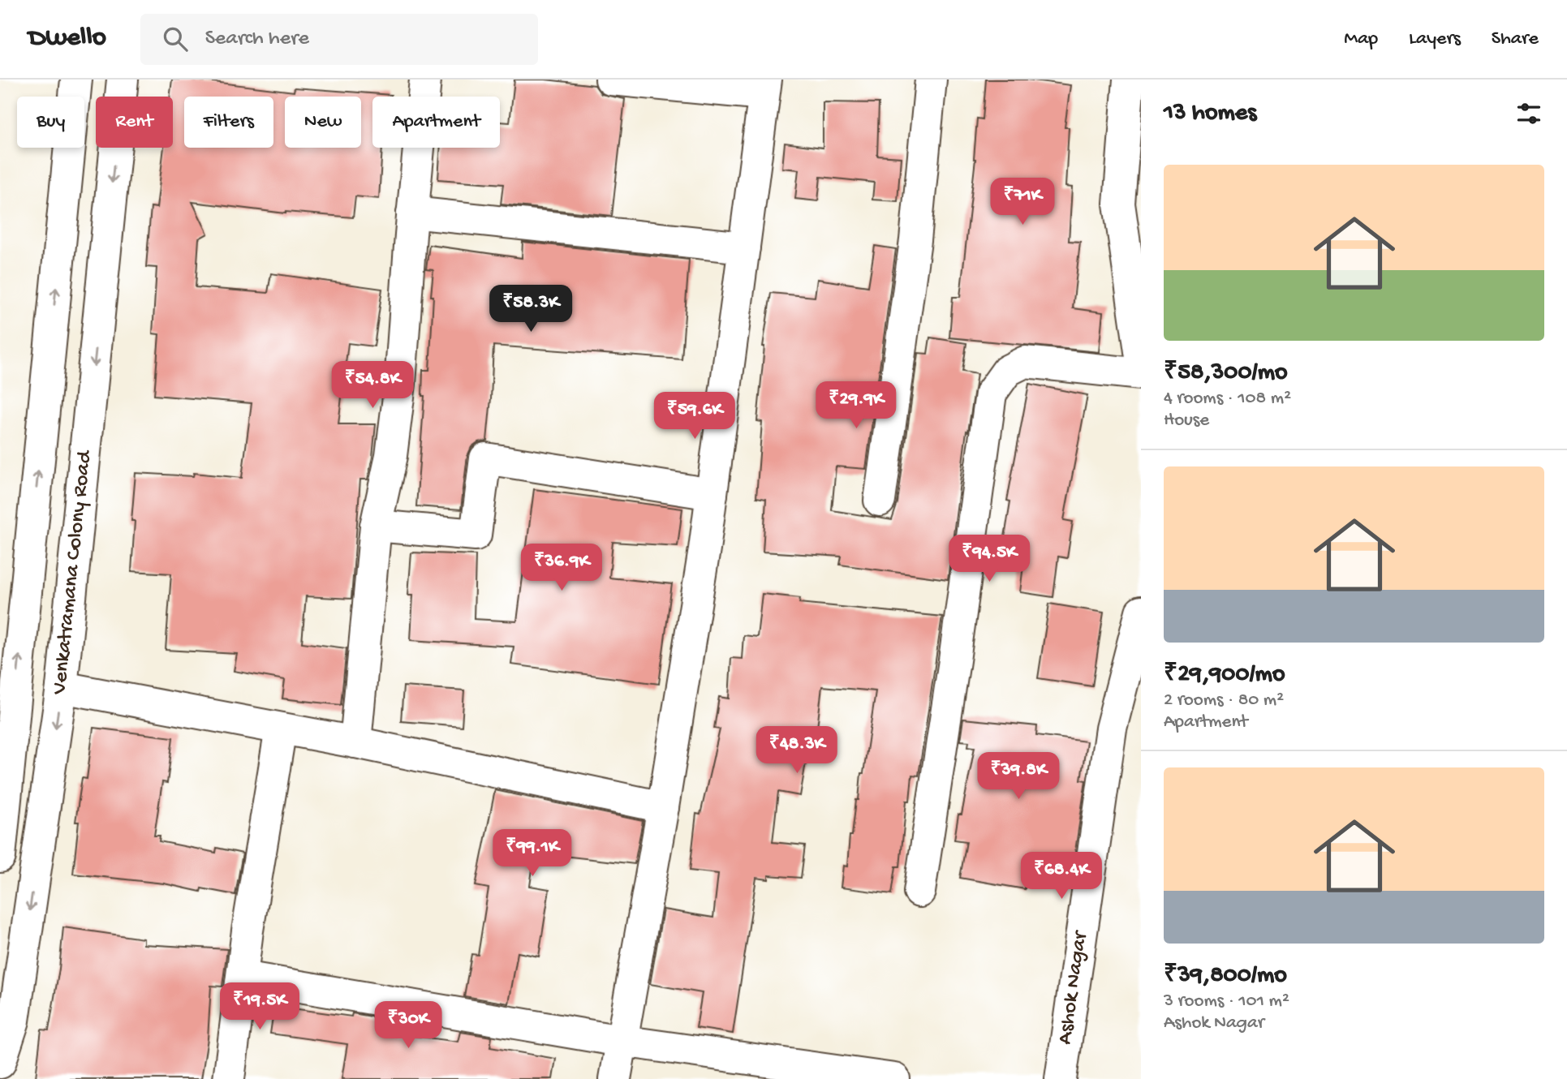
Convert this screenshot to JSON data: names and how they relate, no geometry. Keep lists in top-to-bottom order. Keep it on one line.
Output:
{"streets":{"street":["Venkatramana Colony Road","Ashok Nagar"]},"page":{"header":"Dwello","search":"Search here","nav":["Map","Layers","Share"],"heading":"13 homes","chip":["Buy","Rent","Filters","New","Apartment"],"list":[{"name":"₹58,300/mo","note":"4 rooms · 108 m² · House"},{"name":"₹29,900/mo","note":"2 rooms · 80 m² · Apartment"},{"name":"₹39,800/mo","note":"3 rooms · 101 m² · Ashok Nagar"}],"price":["₹71K","₹58.3K","₹54.8K","₹29.9K","₹59.6K","₹94.5K","₹36.9K","₹48.3K","₹39.8K","₹99.1K","₹68.4K","₹19.5K","₹30K"]}}
